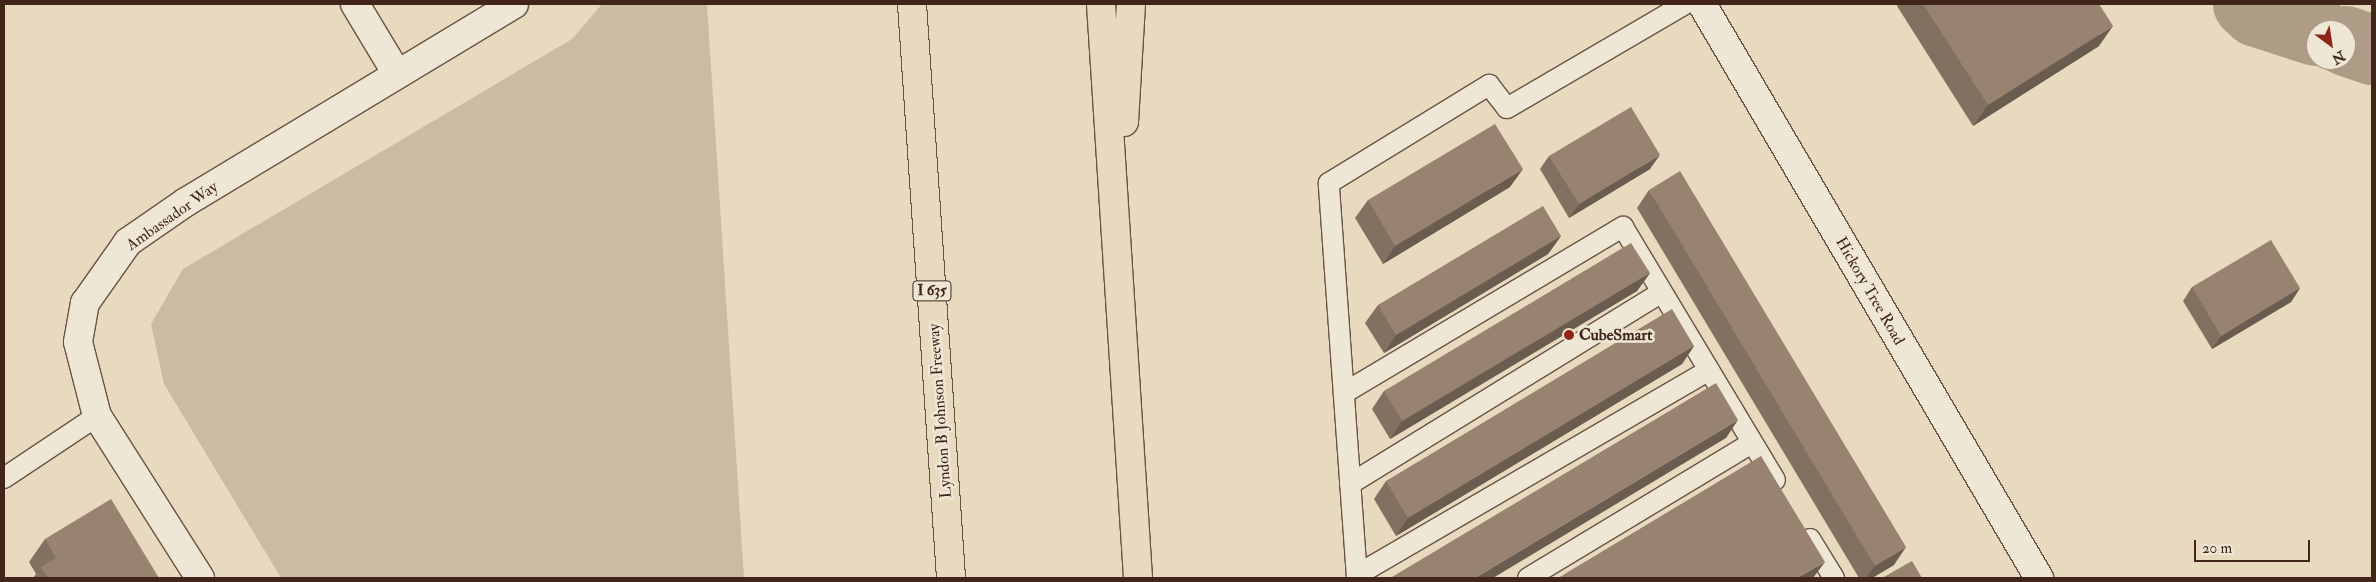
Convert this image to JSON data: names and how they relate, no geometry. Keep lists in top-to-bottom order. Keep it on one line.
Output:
{"streets":{"highway":["I 635","Lyndon B Johnson Freeway"],"street":["Ambassador Way","Hickory Tree Road"]},"places":["CubeSmart"],"scale_bar":"20 m","north":"bottom right"}
